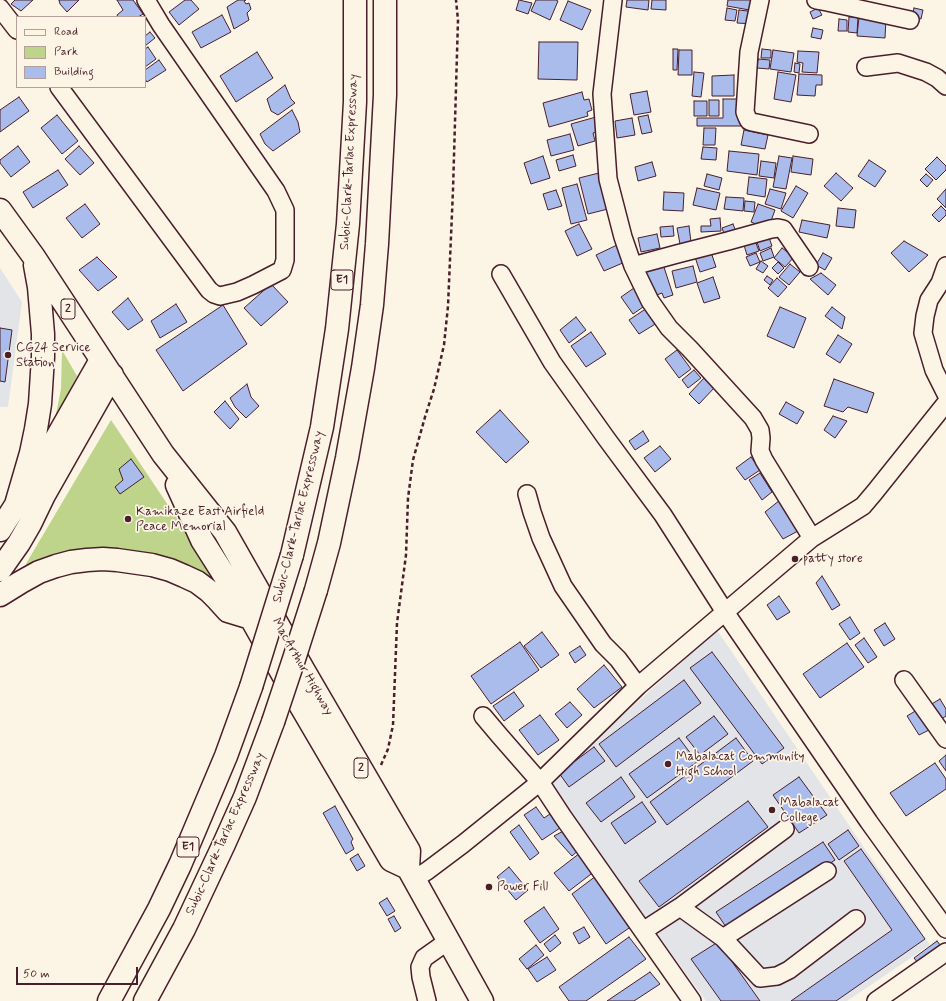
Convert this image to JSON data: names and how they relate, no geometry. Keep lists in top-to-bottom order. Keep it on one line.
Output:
{"streets":{"highway":["Subic-Clark-Tarlac Expressway","E1","2","MacArthur Highway"]},"places":["CG24 Service Station","Kamikaze East Airfield Peace Memorial","patty store","Mabalacat Community High School","Mabalacat College","Power Fill"],"legend":["Road","Park","Building"],"scale_bar":"50 m"}
